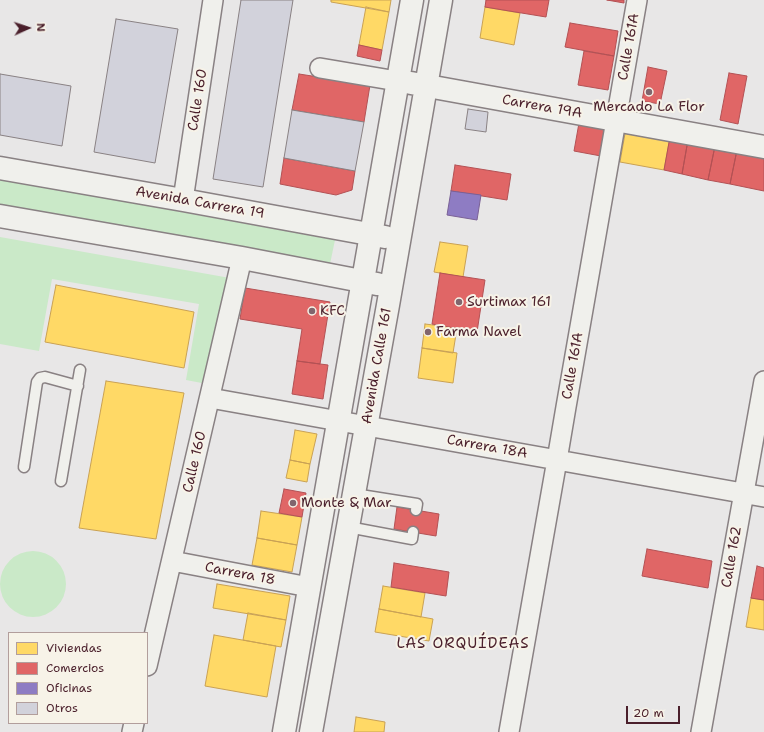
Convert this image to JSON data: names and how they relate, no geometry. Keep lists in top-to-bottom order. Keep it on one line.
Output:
{"streets":{"main road":["Carrera 19A","Avenida Carrera 19","Avenida Calle 161"],"street":["Calle 161A","Calle 160","Carrera 18A","Calle 162","Carrera 18"]},"crossings":[["Calle 161A","Carrera 19A"],["Calle 161A","Carrera 18A"],["Calle 160","Avenida Carrera 19"],["Calle 160","Carrera 18A"],["Calle 160","Carrera 18"],["Carrera 19A","Avenida Calle 161"],["Avenida Carrera 19","Avenida Calle 161"],["Avenida Calle 161","Carrera 18A"],["Avenida Calle 161","Carrera 18"],["Carrera 18A","Calle 162"]],"districts":["LAS ORQUÍDEAS"],"places":["Mercado La Flor","Surtimax 161","KFC","Farma Navel","Monte & Mar"],"legend":["Viviendas","Comercios","Oficinas","Otros"],"scale_bar":"20 m","north":"right"}
